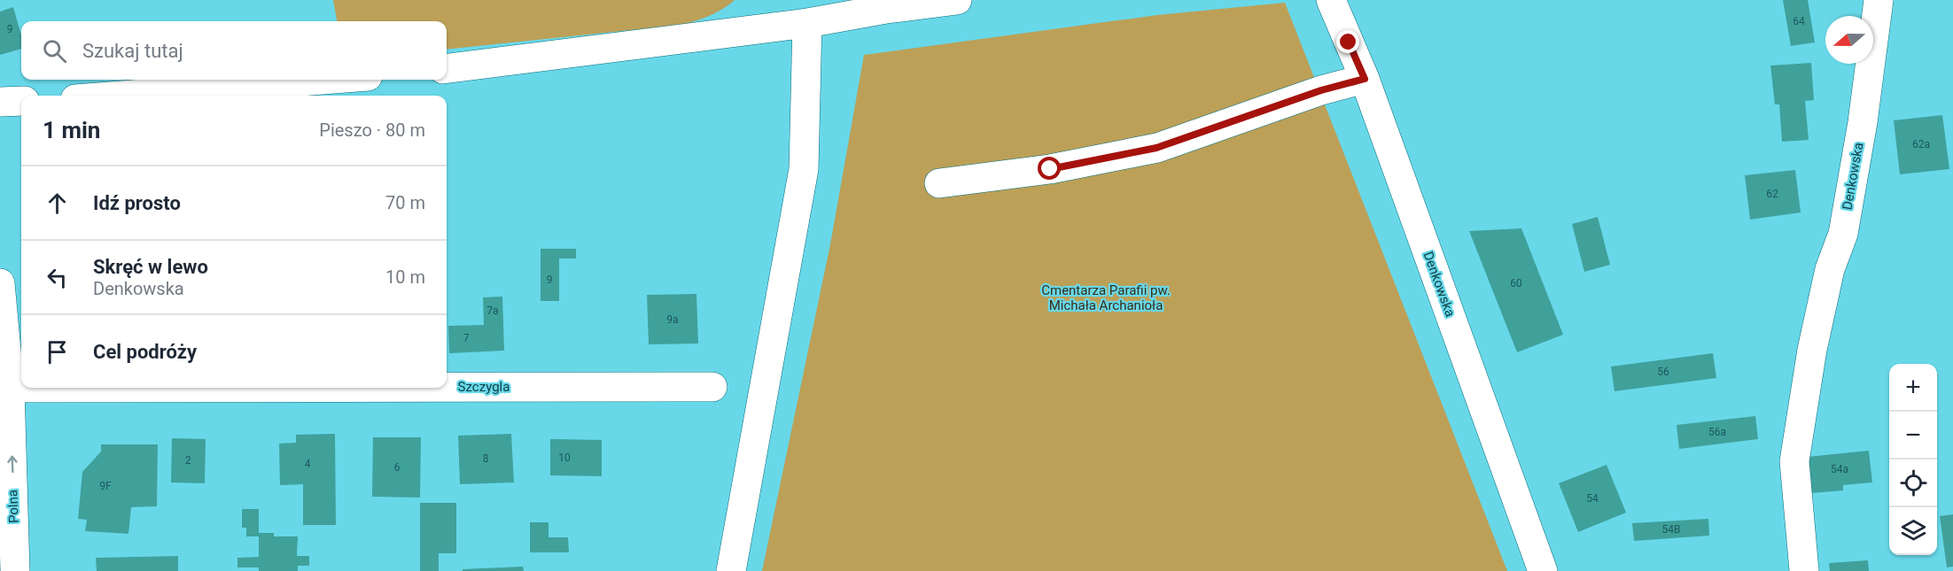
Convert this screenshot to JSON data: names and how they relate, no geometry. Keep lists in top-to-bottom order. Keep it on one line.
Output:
{"streets":{"street":["Denkowska","Szczygla","Polna"]},"crossings":[["Szczygla","Polna"]],"one_way":["Polna"],"parks":["Cmentarza Parafii pw. Michała Archanioła"],"house_numbers":["64","9","62a","62","9","60","7a","9a","7","56","56a","10","8","2","4","6","54a","9F","54","54B"],"north":"left","page":{"search":"Szukaj tutaj","heading":["1 min","Pieszo · 80 m"],"list":[["Idź prosto","70 m"],["Skręć w lewo","Denkowska","10 m"],"Cel podróży"],"map_buttons":["+","−"]}}
